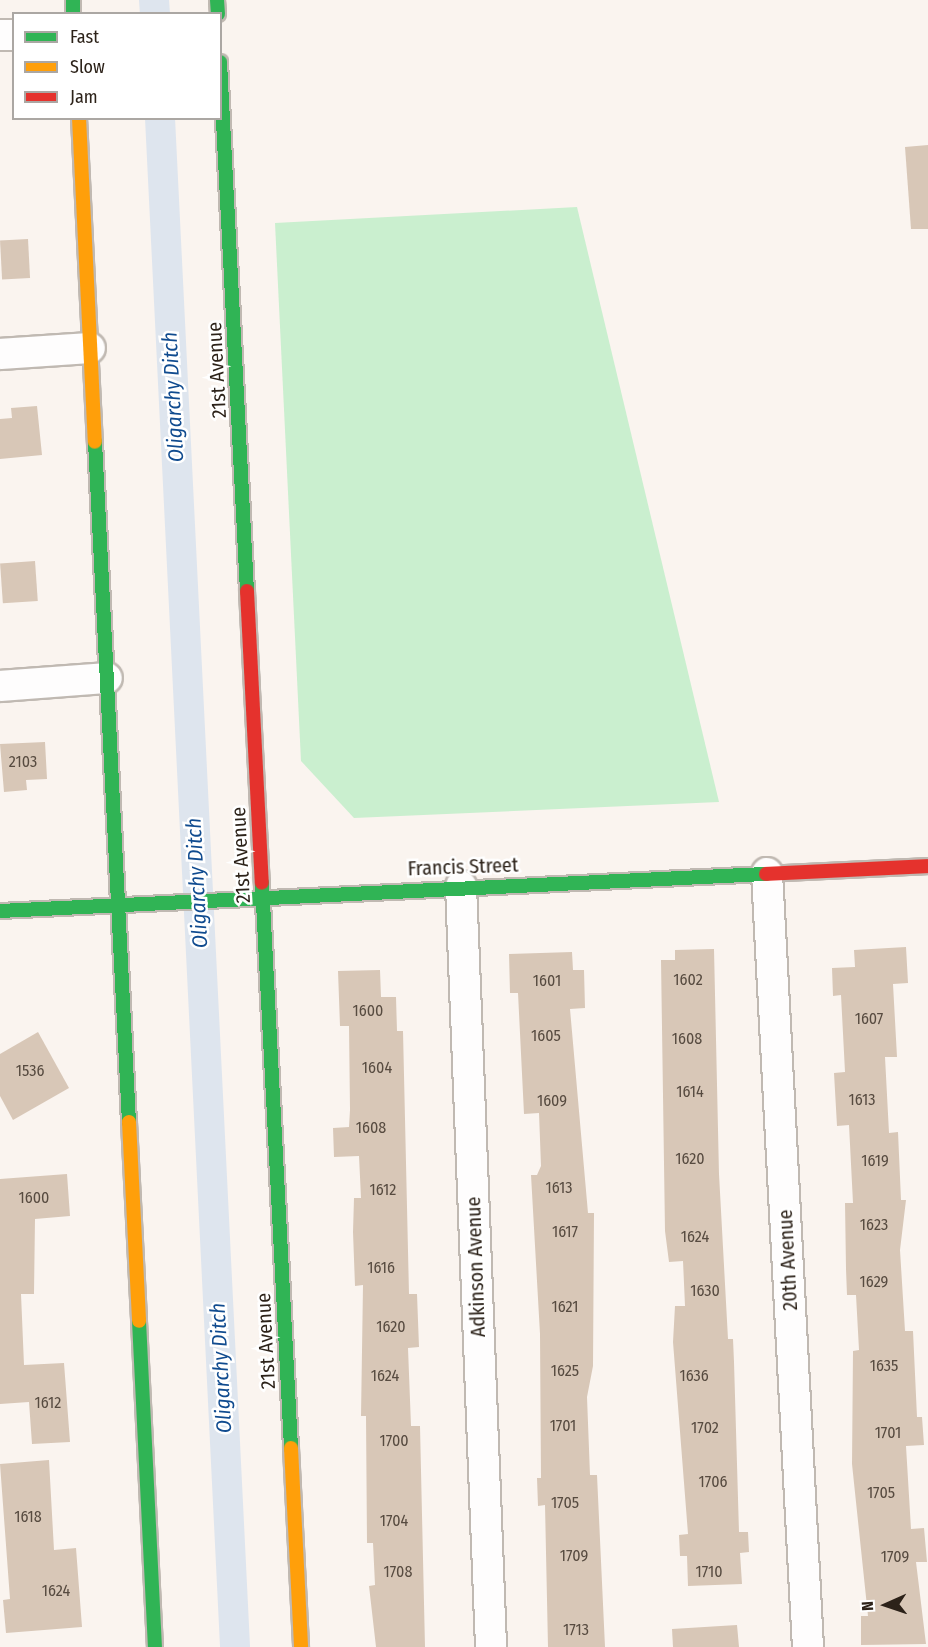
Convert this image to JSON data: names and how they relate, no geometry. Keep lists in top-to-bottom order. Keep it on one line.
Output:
{"streets":{"street":["21st Avenue","Francis Street","20th Avenue","Adkinson Avenue"]},"crossings":[["21st Avenue","Francis Street"],["Francis Street","20th Avenue"],["Francis Street","Adkinson Avenue"]],"water":["Oligarchy Ditch"],"house_numbers":["2103","1602","1601","1600","1607","1605","1608","1604","1536","1614","1613","1609","1608","1620","1619","1613","1612","1600","1623","1617","1624","1616","1629","1630","1621","1620","1635","1625","1624","1636","1612","1701","1702","1701","1700","1706","1705","1705","1618","1704","1709","1709","1708","1710","1624","1713"],"legend":["Fast","Slow","Jam"],"north":"left"}
